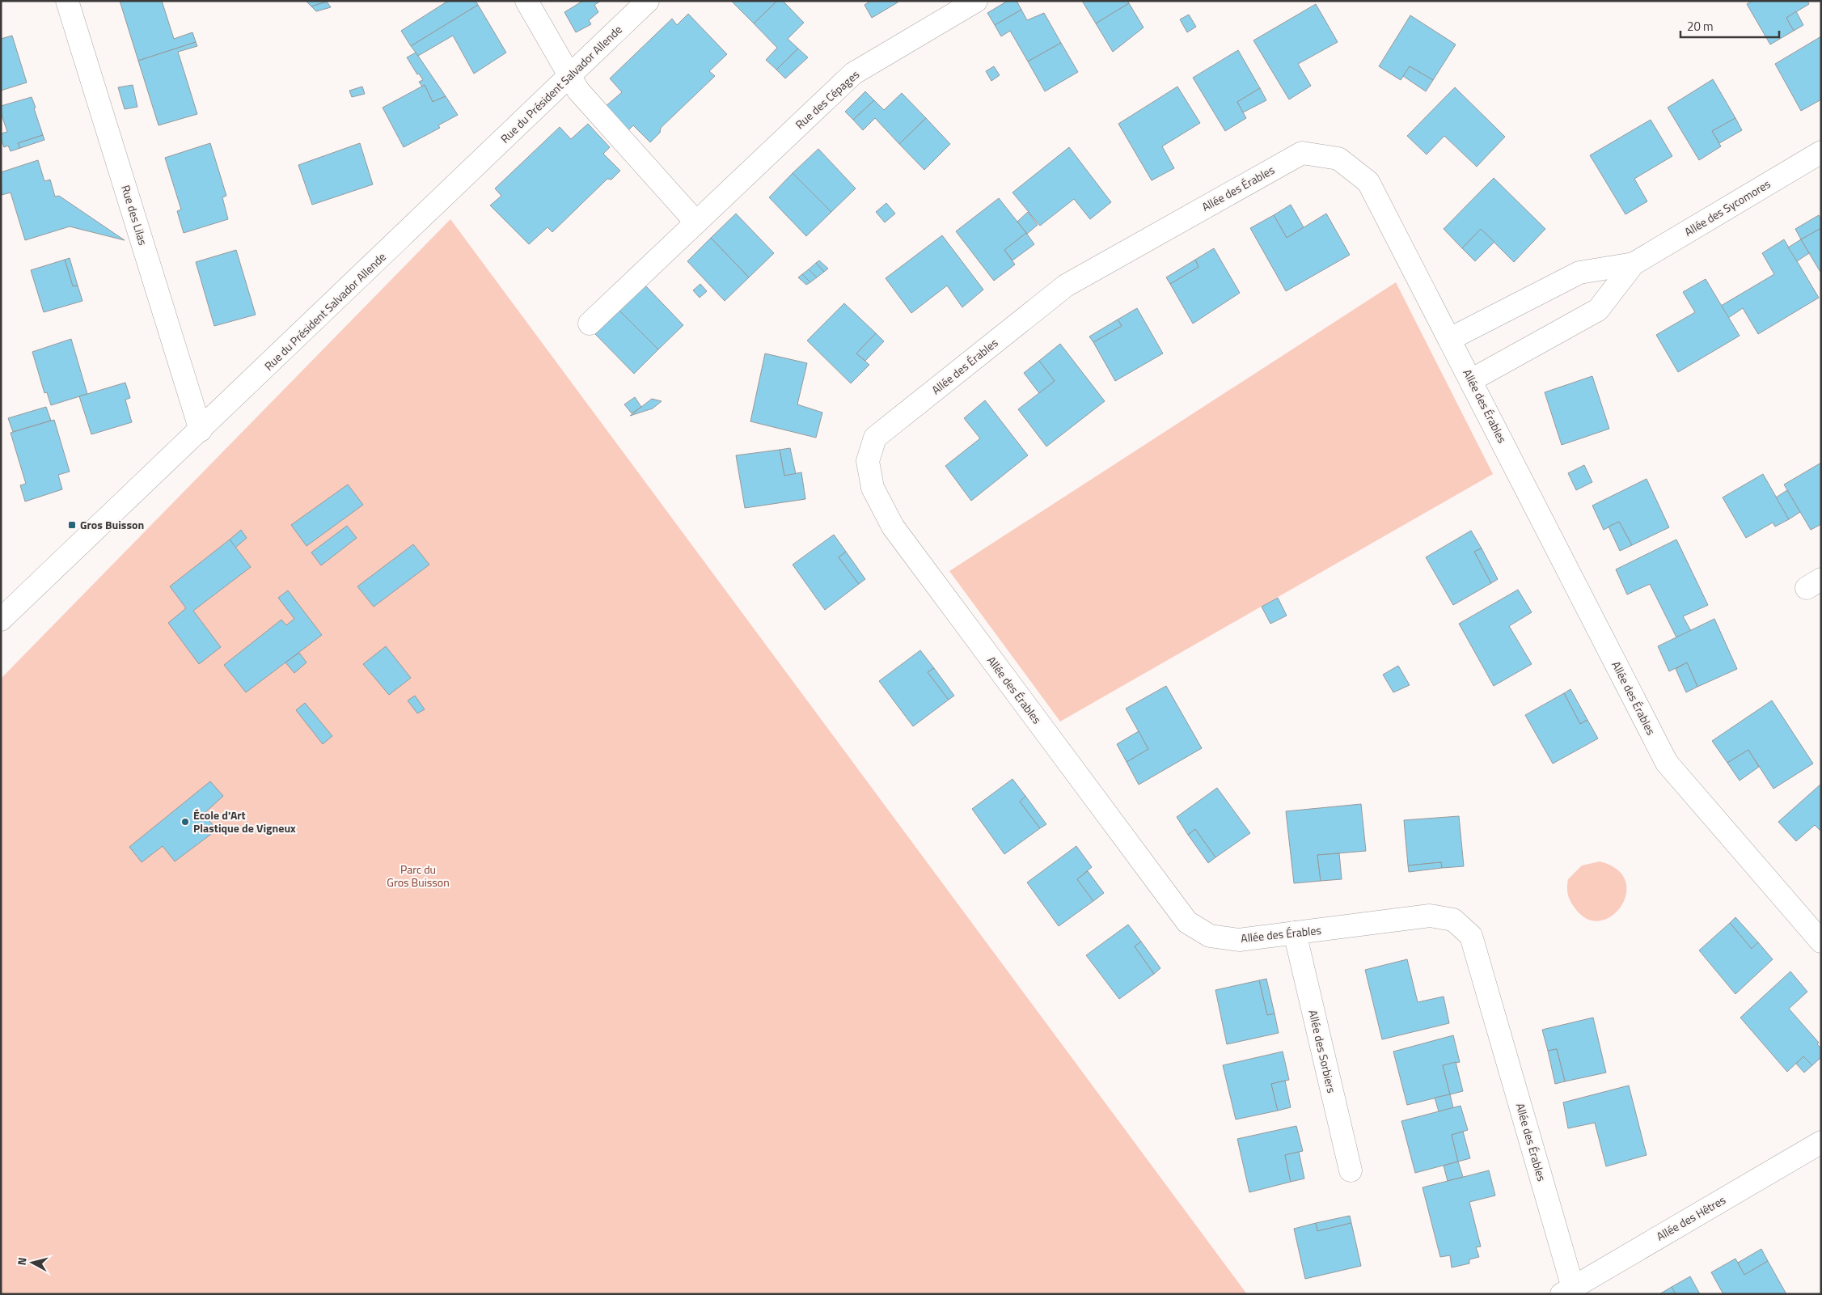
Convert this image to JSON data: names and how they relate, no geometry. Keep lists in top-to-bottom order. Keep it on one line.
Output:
{"streets":{"street":["Rue du Président Salvador Allende","Rue des Cépages","Allée des Érables","Allée des Sycomores","Rue des Lilas","Allée des Sorbiers","Allée des Hêtres"]},"crossings":[["Rue du Président Salvador Allende","Rue des Lilas"],["Allée des Érables","Allée des Sycomores"],["Allée des Érables","Allée des Sorbiers"],["Allée des Érables","Allée des Hêtres"]],"parks":["Parc du Gros Buisson"],"places":{"transit":["Gros Buisson"],"other":["École d'Art Plastique de Vigneux"]},"scale_bar":"20 m","north":"left"}
